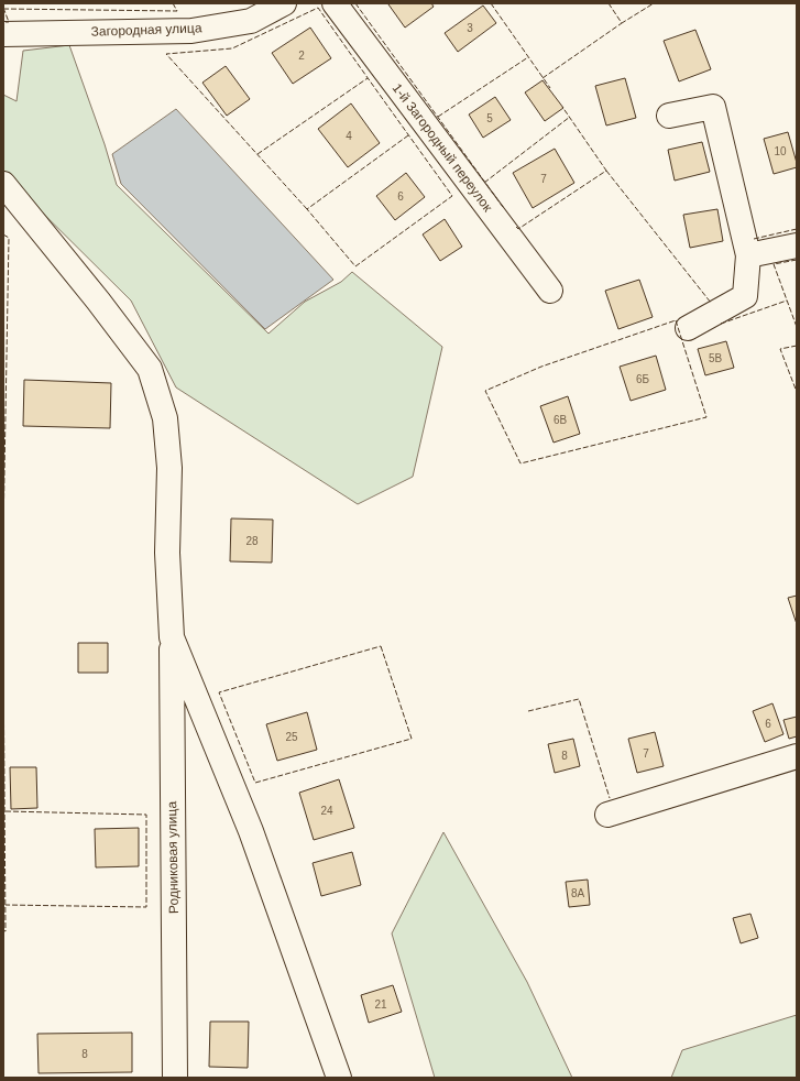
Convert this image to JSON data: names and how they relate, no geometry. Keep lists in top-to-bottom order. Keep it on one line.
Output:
{"streets":{"street":["Загородная улица","1-й Загородный переулок","Родниковая улица"]},"house_numbers":["3","2","5","4","10","7","6","5В","6Б","6В","28","6","25","7","8","24","8А","21","8"]}
